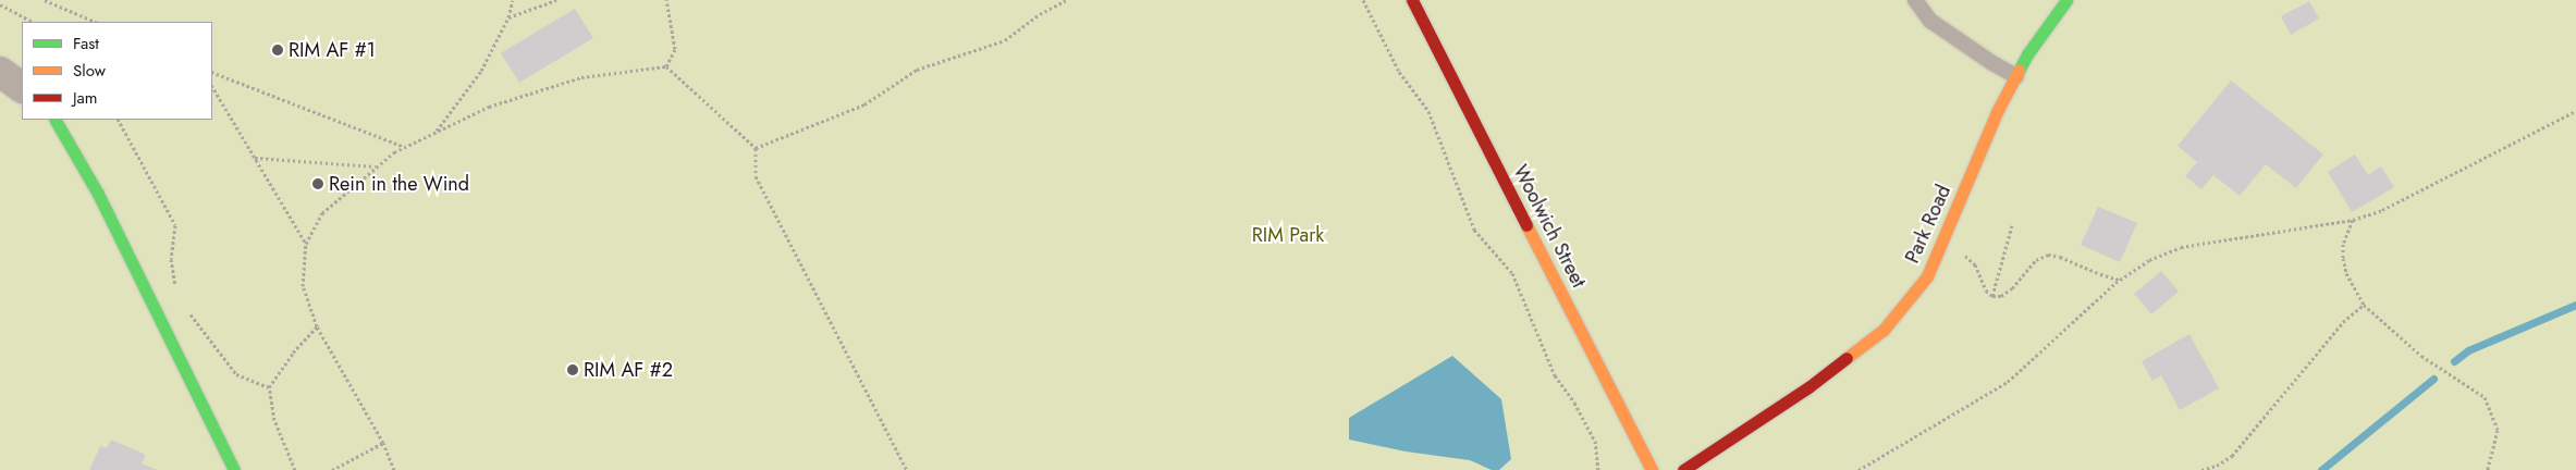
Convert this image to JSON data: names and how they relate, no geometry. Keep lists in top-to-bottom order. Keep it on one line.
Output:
{"streets":{"street":["Park Road","Woolwich Street"]},"parks":["RIM Park"],"places":["RIM AF #1","Rein in the Wind","RIM AF #2"],"legend":["Fast","Slow","Jam"]}
